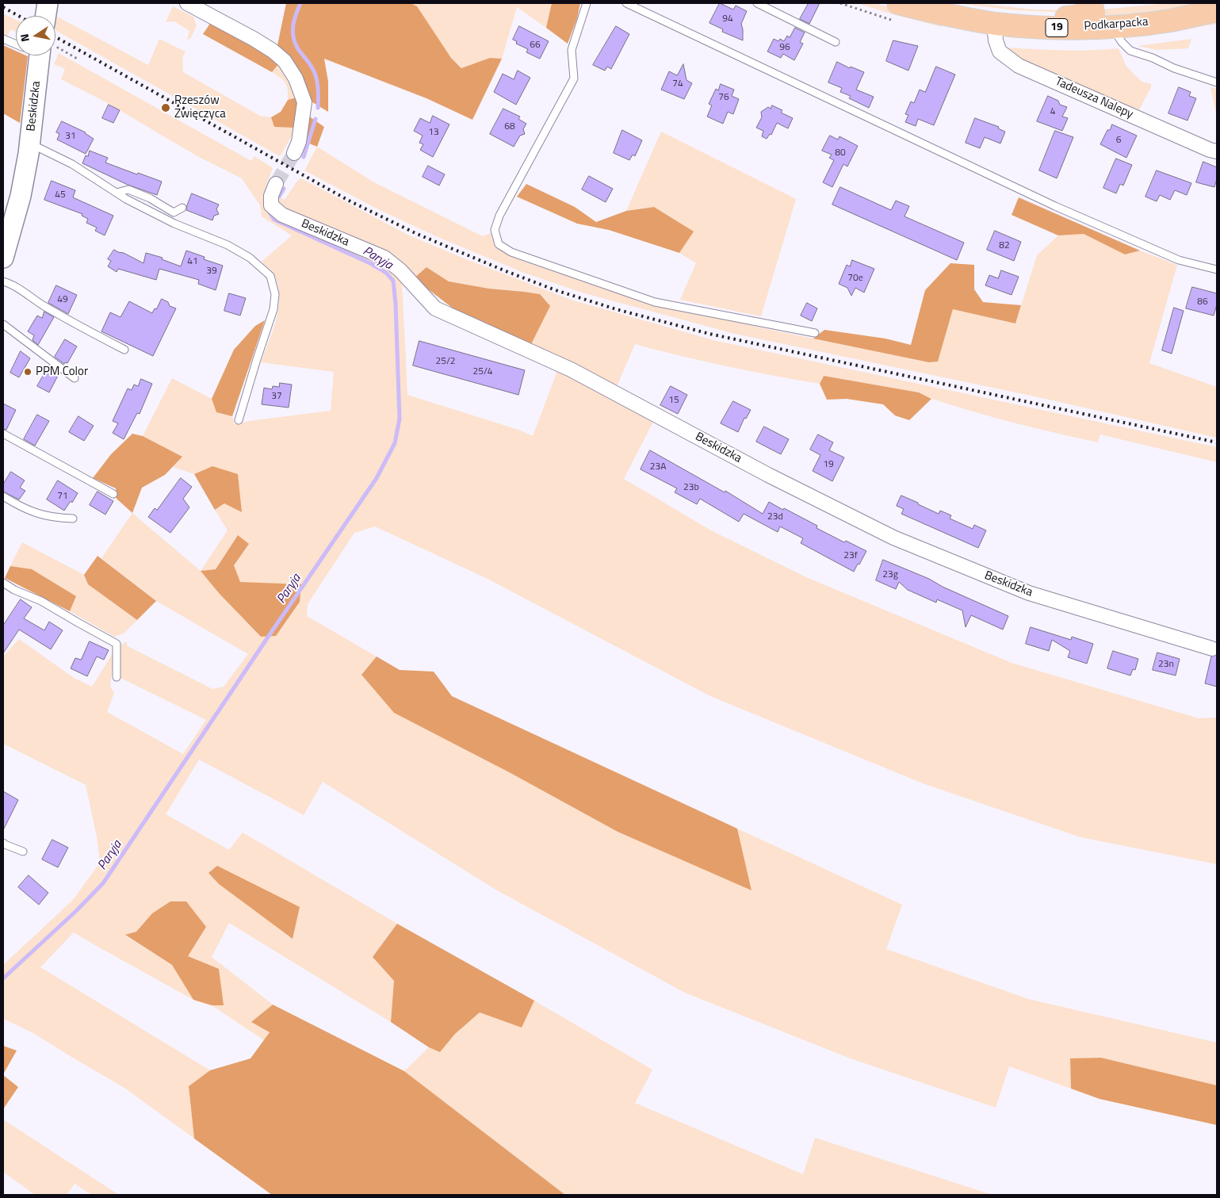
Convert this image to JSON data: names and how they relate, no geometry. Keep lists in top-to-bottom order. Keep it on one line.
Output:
{"streets":{"highway":["Podkarpacka","19"],"street":["Tadeusza Nalepy","Beskidzka"]},"crossings":[["Podkarpacka","Tadeusza Nalepy"]],"water":["Paryja"],"places":["Rzeszów Zwięczyca","PPM Color"],"house_numbers":["94","66","96","74","76","4","68","13","31","6","80","45","82","41","39","70e","49","86","25/2","25/4","37","15","19","23A","23b","71","23d","23f","23g","23n"],"north":"left"}
